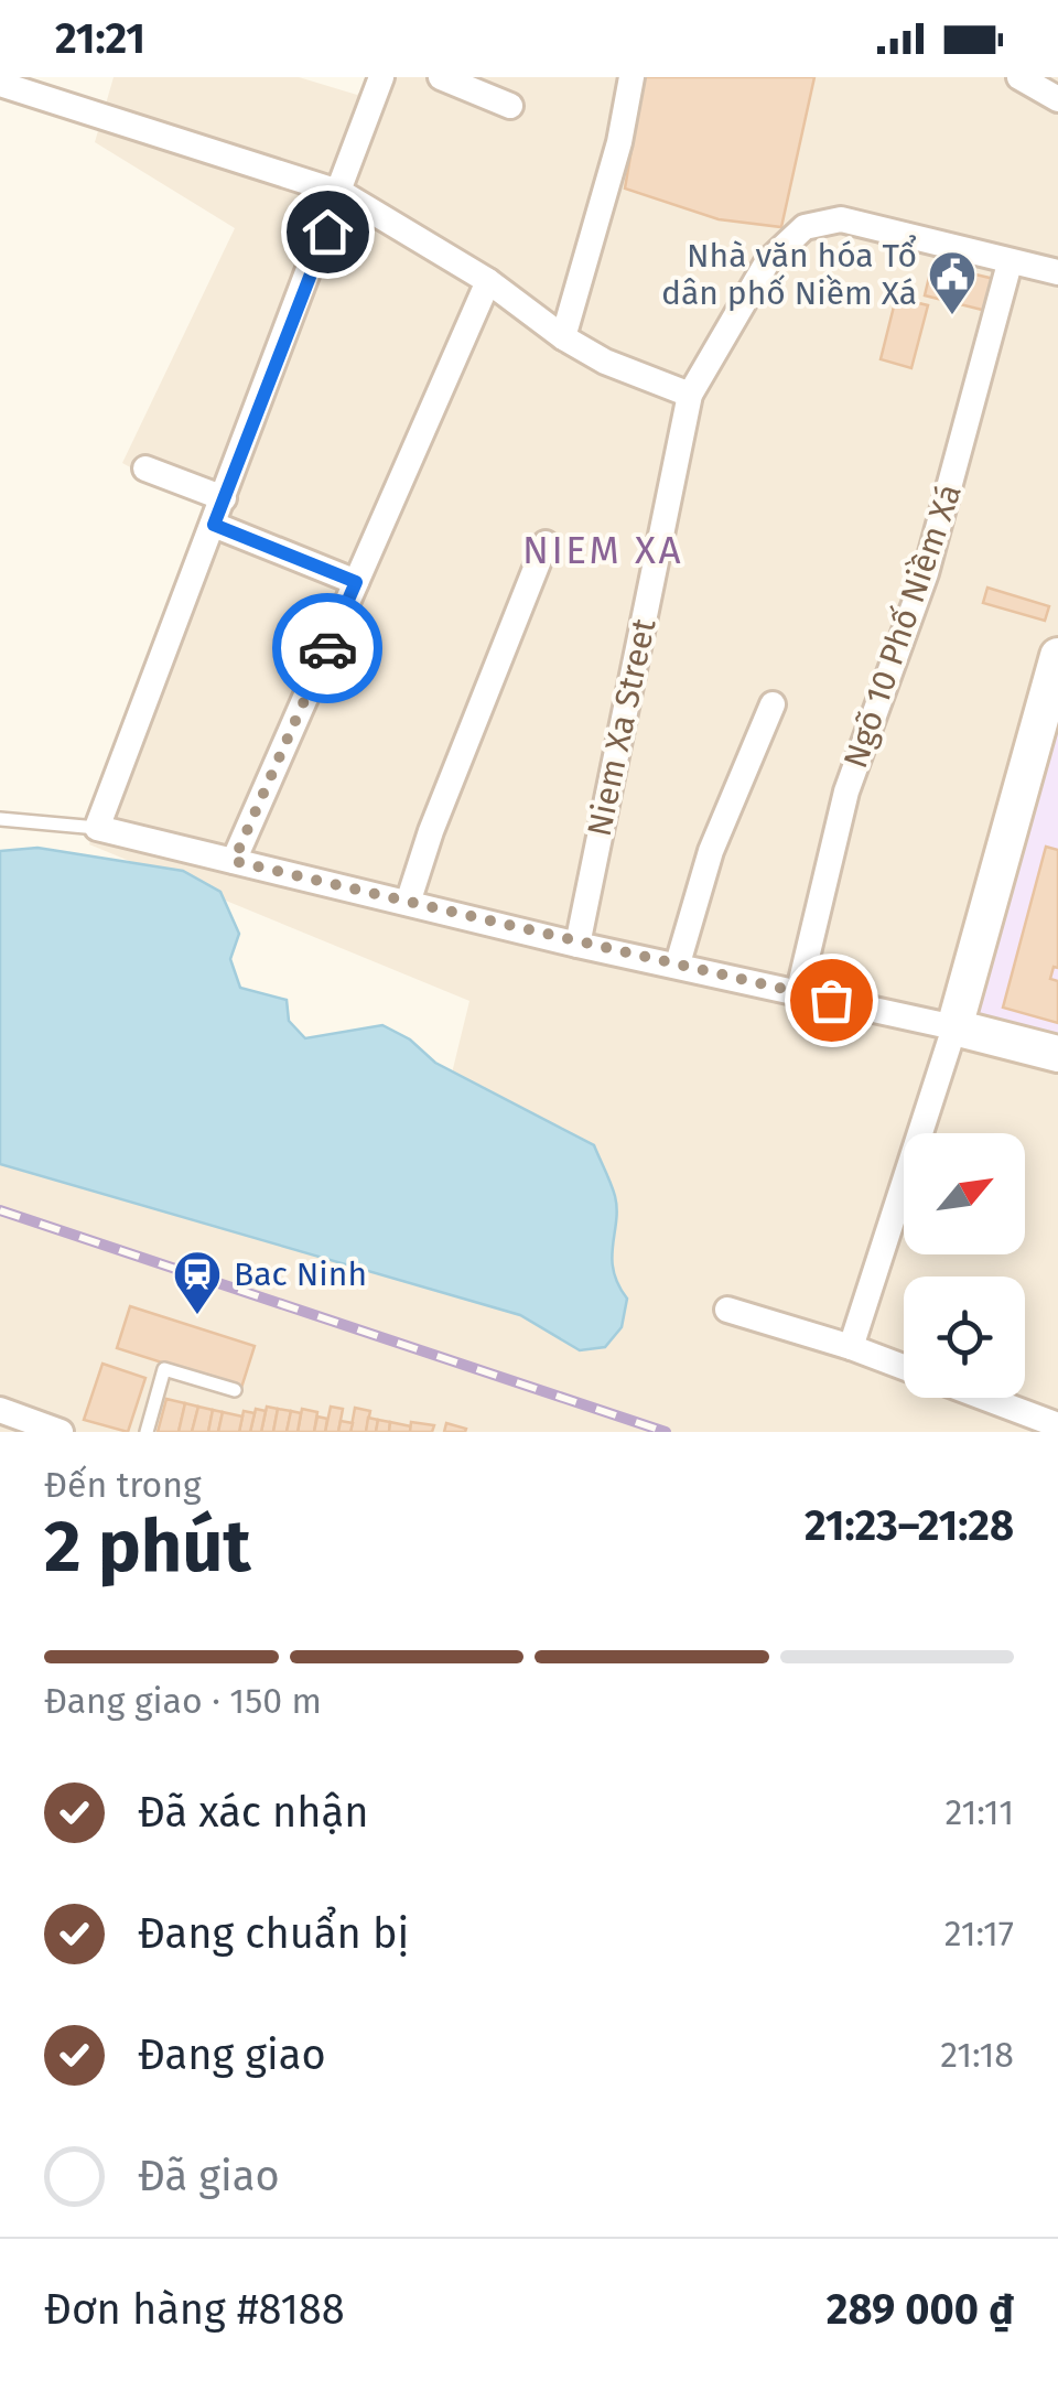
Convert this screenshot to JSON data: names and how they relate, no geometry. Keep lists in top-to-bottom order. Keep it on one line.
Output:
{"streets":{"street":["Ngõ 10 Phố Niềm Xá","Niem Xa Street"]},"crossings":[["Ngõ 10 Phố Niềm Xá","Niem Xa Street"]],"districts":["NIEM XA"],"places":{"public building":["Nhà văn hóa Tổ dân phố Niềm Xá"],"station":["Bac Ninh"]},"north":"top right","page":{"status":"21:21","heading":["2 phút","Đến trong","21:23–21:28"],"panel":["Đơn hàng #8188","289 000 ₫"],"bar":"Đang giao · 150 m","list":[["Đã xác nhận","21:11"],["Đang chuẩn bị","21:17"],["Đang giao","21:18"],"Đã giao"]}}
